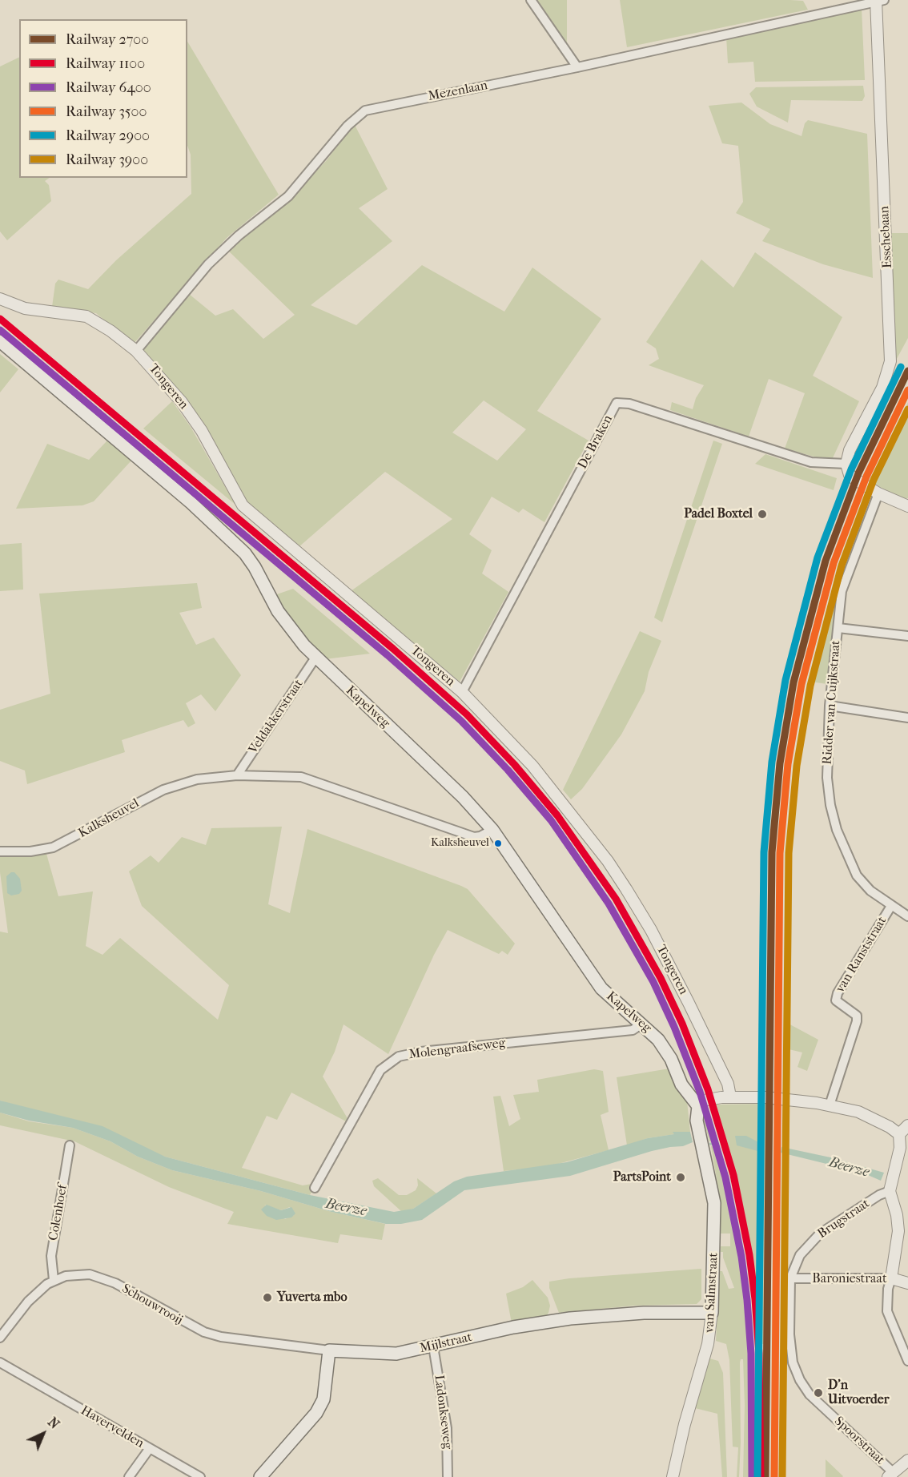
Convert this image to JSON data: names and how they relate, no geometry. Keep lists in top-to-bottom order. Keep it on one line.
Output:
{"streets":{"main road":["Kapelweg","van Salmstraat","Mijlstraat"],"street":["Mezenlaan","Esschebaan","Tongeren","De Braken","Ridder van Cuijkstraat","Veldakkerstraat","Kalksheuvel","van Ranststraat","Molengraafseweg","Colenhoef","Brugstraat","Baroniestraat","Schouwrooij","Ladonkseweg","Havervelden","Spoorstraat"]},"crossings":[["Mezenlaan","Esschebaan"],["Mezenlaan","Tongeren"],["Esschebaan","De Braken"],["Tongeren","De Braken"],["Ridder van Cuijkstraat","van Ranststraat"],["Kapelweg","Veldakkerstraat"],["Kapelweg","Kalksheuvel"],["Kapelweg","Molengraafseweg"],["Kapelweg","van Salmstraat"],["Veldakkerstraat","Kalksheuvel"],["Colenhoef","Schouwrooij"],["Brugstraat","Baroniestraat"],["Brugstraat","Spoorstraat"],["Baroniestraat","Spoorstraat"],["van Salmstraat","Mijlstraat"],["Schouwrooij","Mijlstraat"],["Mijlstraat","Ladonkseweg"]],"water":["Beerze"],"places":["Padel Boxtel","Kalksheuvel","PartsPoint","Yuverta mbo","D'n Uitvoerder"],"lines":["rail line 1100","rail line 6400","rail line 2900","rail line 2700","rail line 3500","rail line 3900"],"legend":["Railway 2700","Railway 1100","Railway 6400","Railway 3500","Railway 2900","Railway 3900"],"north":"top right"}
